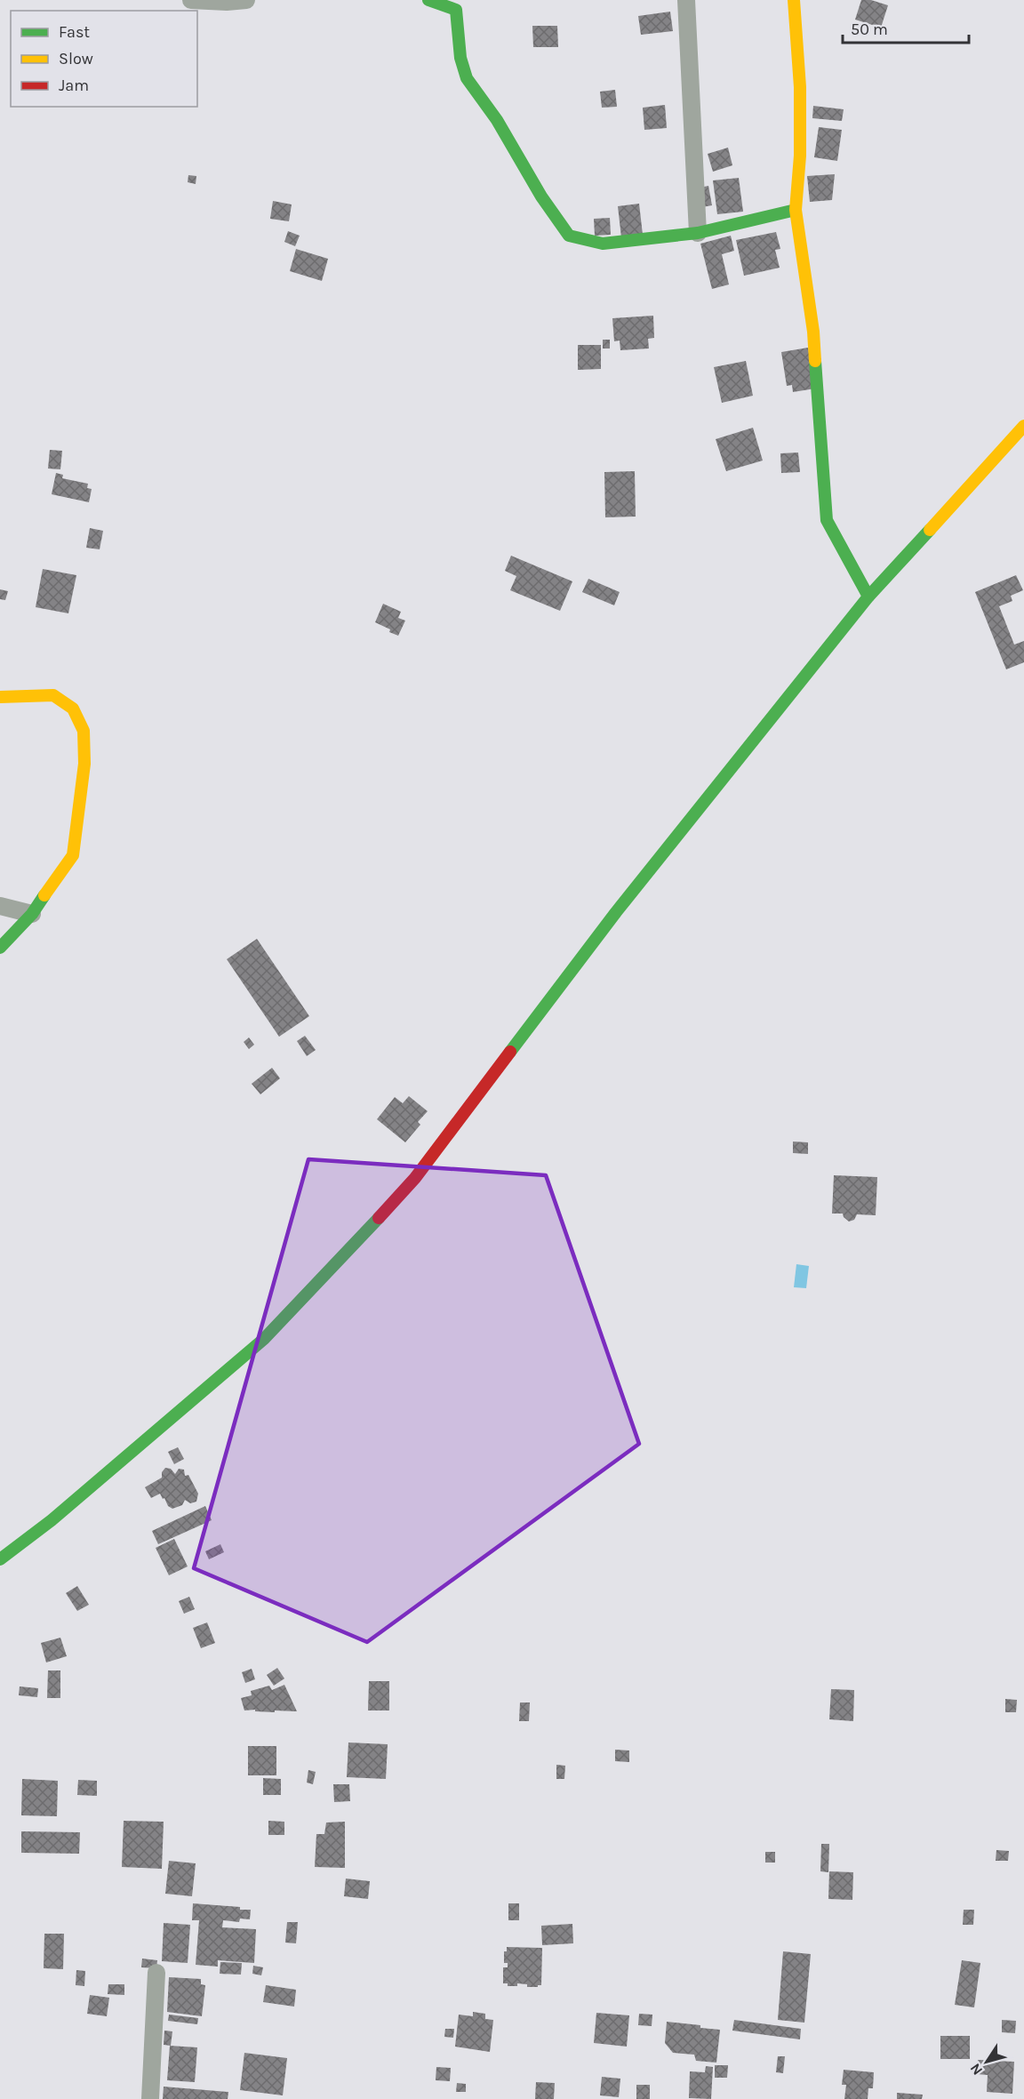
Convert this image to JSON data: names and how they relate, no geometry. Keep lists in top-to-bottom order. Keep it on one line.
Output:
{"legend":["Fast","Slow","Jam"],"scale_bar":"50 m","north":"bottom left"}
